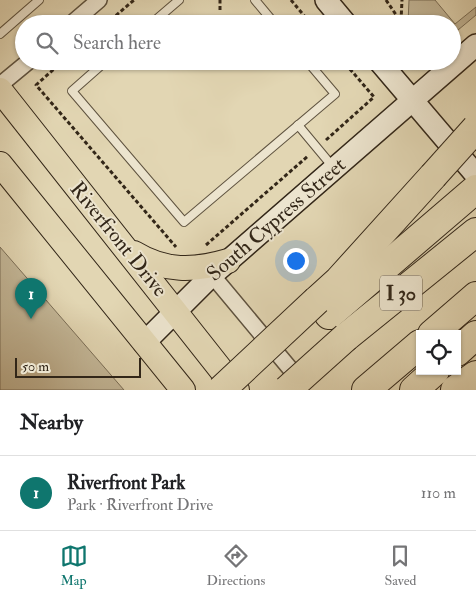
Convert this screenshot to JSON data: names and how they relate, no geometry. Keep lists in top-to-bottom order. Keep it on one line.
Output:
{"streets":{"highway":["I 30"],"main road":["South Cypress Street","Riverfront Drive"]},"crossings":[["South Cypress Street","Riverfront Drive"]],"scale_bar":"50 m","page":{"search":"Search here","pins":"1","scale":"50 m","heading":"Nearby","list":[{"mark":"1","name":"Riverfront Park","note":"Park · Riverfront Drive","value":"110 m"}],"nav":["Map","Directions","Saved"]}}
